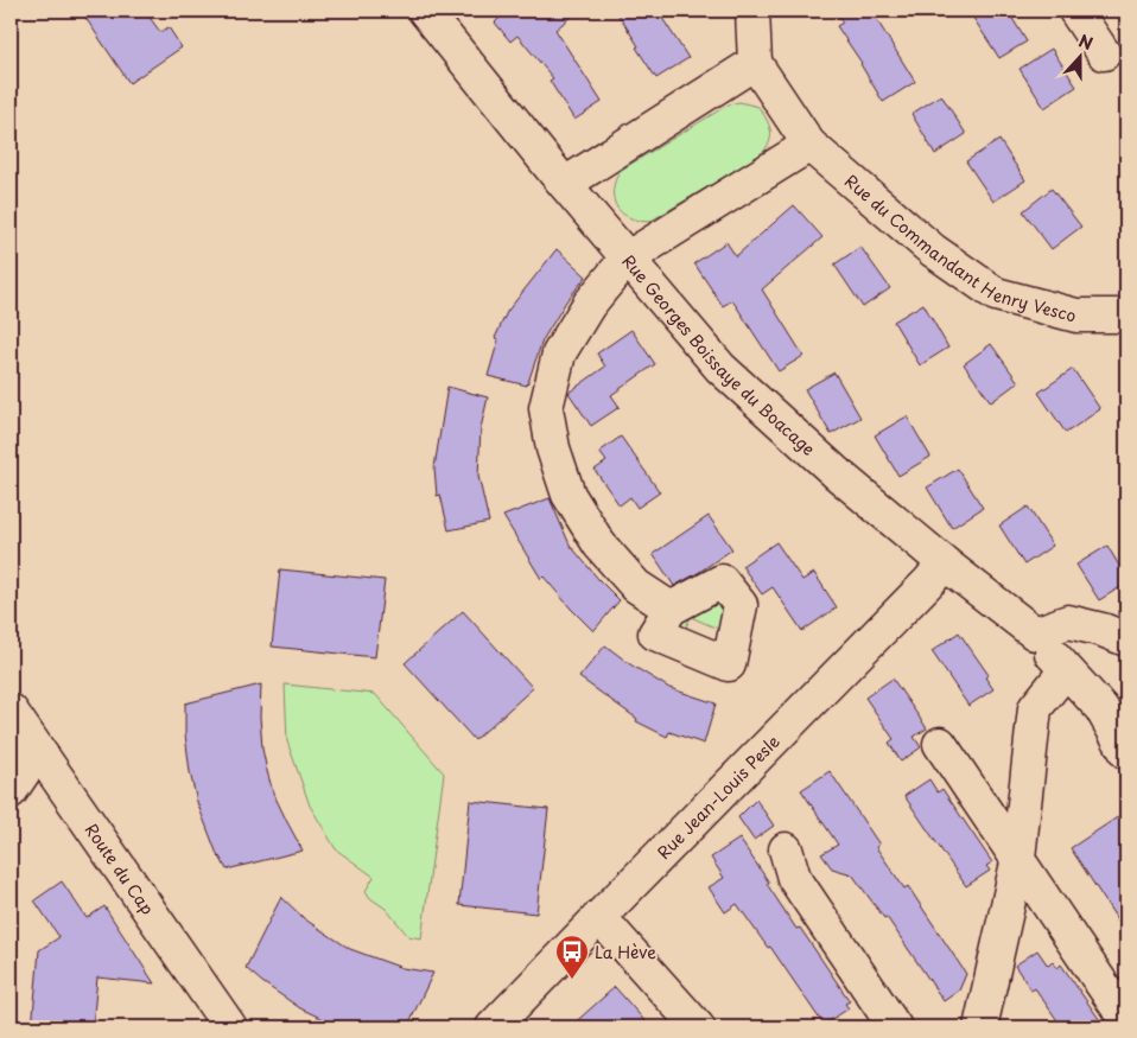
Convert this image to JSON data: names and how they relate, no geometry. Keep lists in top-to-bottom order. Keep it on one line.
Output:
{"streets":{"street":["Rue du Commandant Henry Vesco","Rue Georges Boissaye du Boacage","Rue Jean-Louis Pesle","Route du Cap"]},"crossings":[["Rue Georges Boissaye du Boacage","Rue Jean-Louis Pesle"]],"places":{"bus stop":["La Hève"]},"north":"top"}
